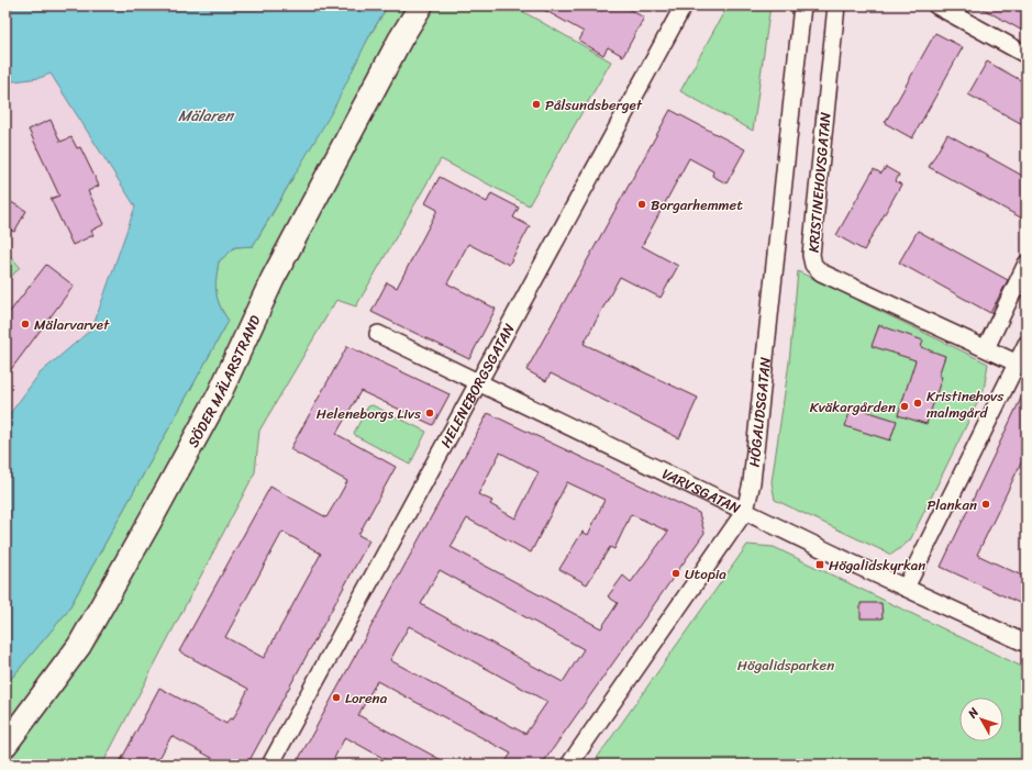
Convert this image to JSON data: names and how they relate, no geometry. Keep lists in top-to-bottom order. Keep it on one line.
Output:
{"streets":{"street":["KRISTINEHOVSGATAN","SÖDER MÄLARSTRAND","HELENEBORGSGATAN","HÖGALIDSGATAN","VARVSGATAN"]},"crossings":[["HELENEBORGSGATAN","VARVSGATAN"],["HÖGALIDSGATAN","VARVSGATAN"]],"water":["Mälaren"],"parks":["Högalidsparken"],"places":{"other":["Pålsundsberget","Borgarhemmet","Mälarvarvet","Kristinehovs malmgård","Kväkargården","Heleneborgs Livs","Plankan","Utopia","Lorena"],"transit":["Högalidskyrkan"]},"north":"top left"}
